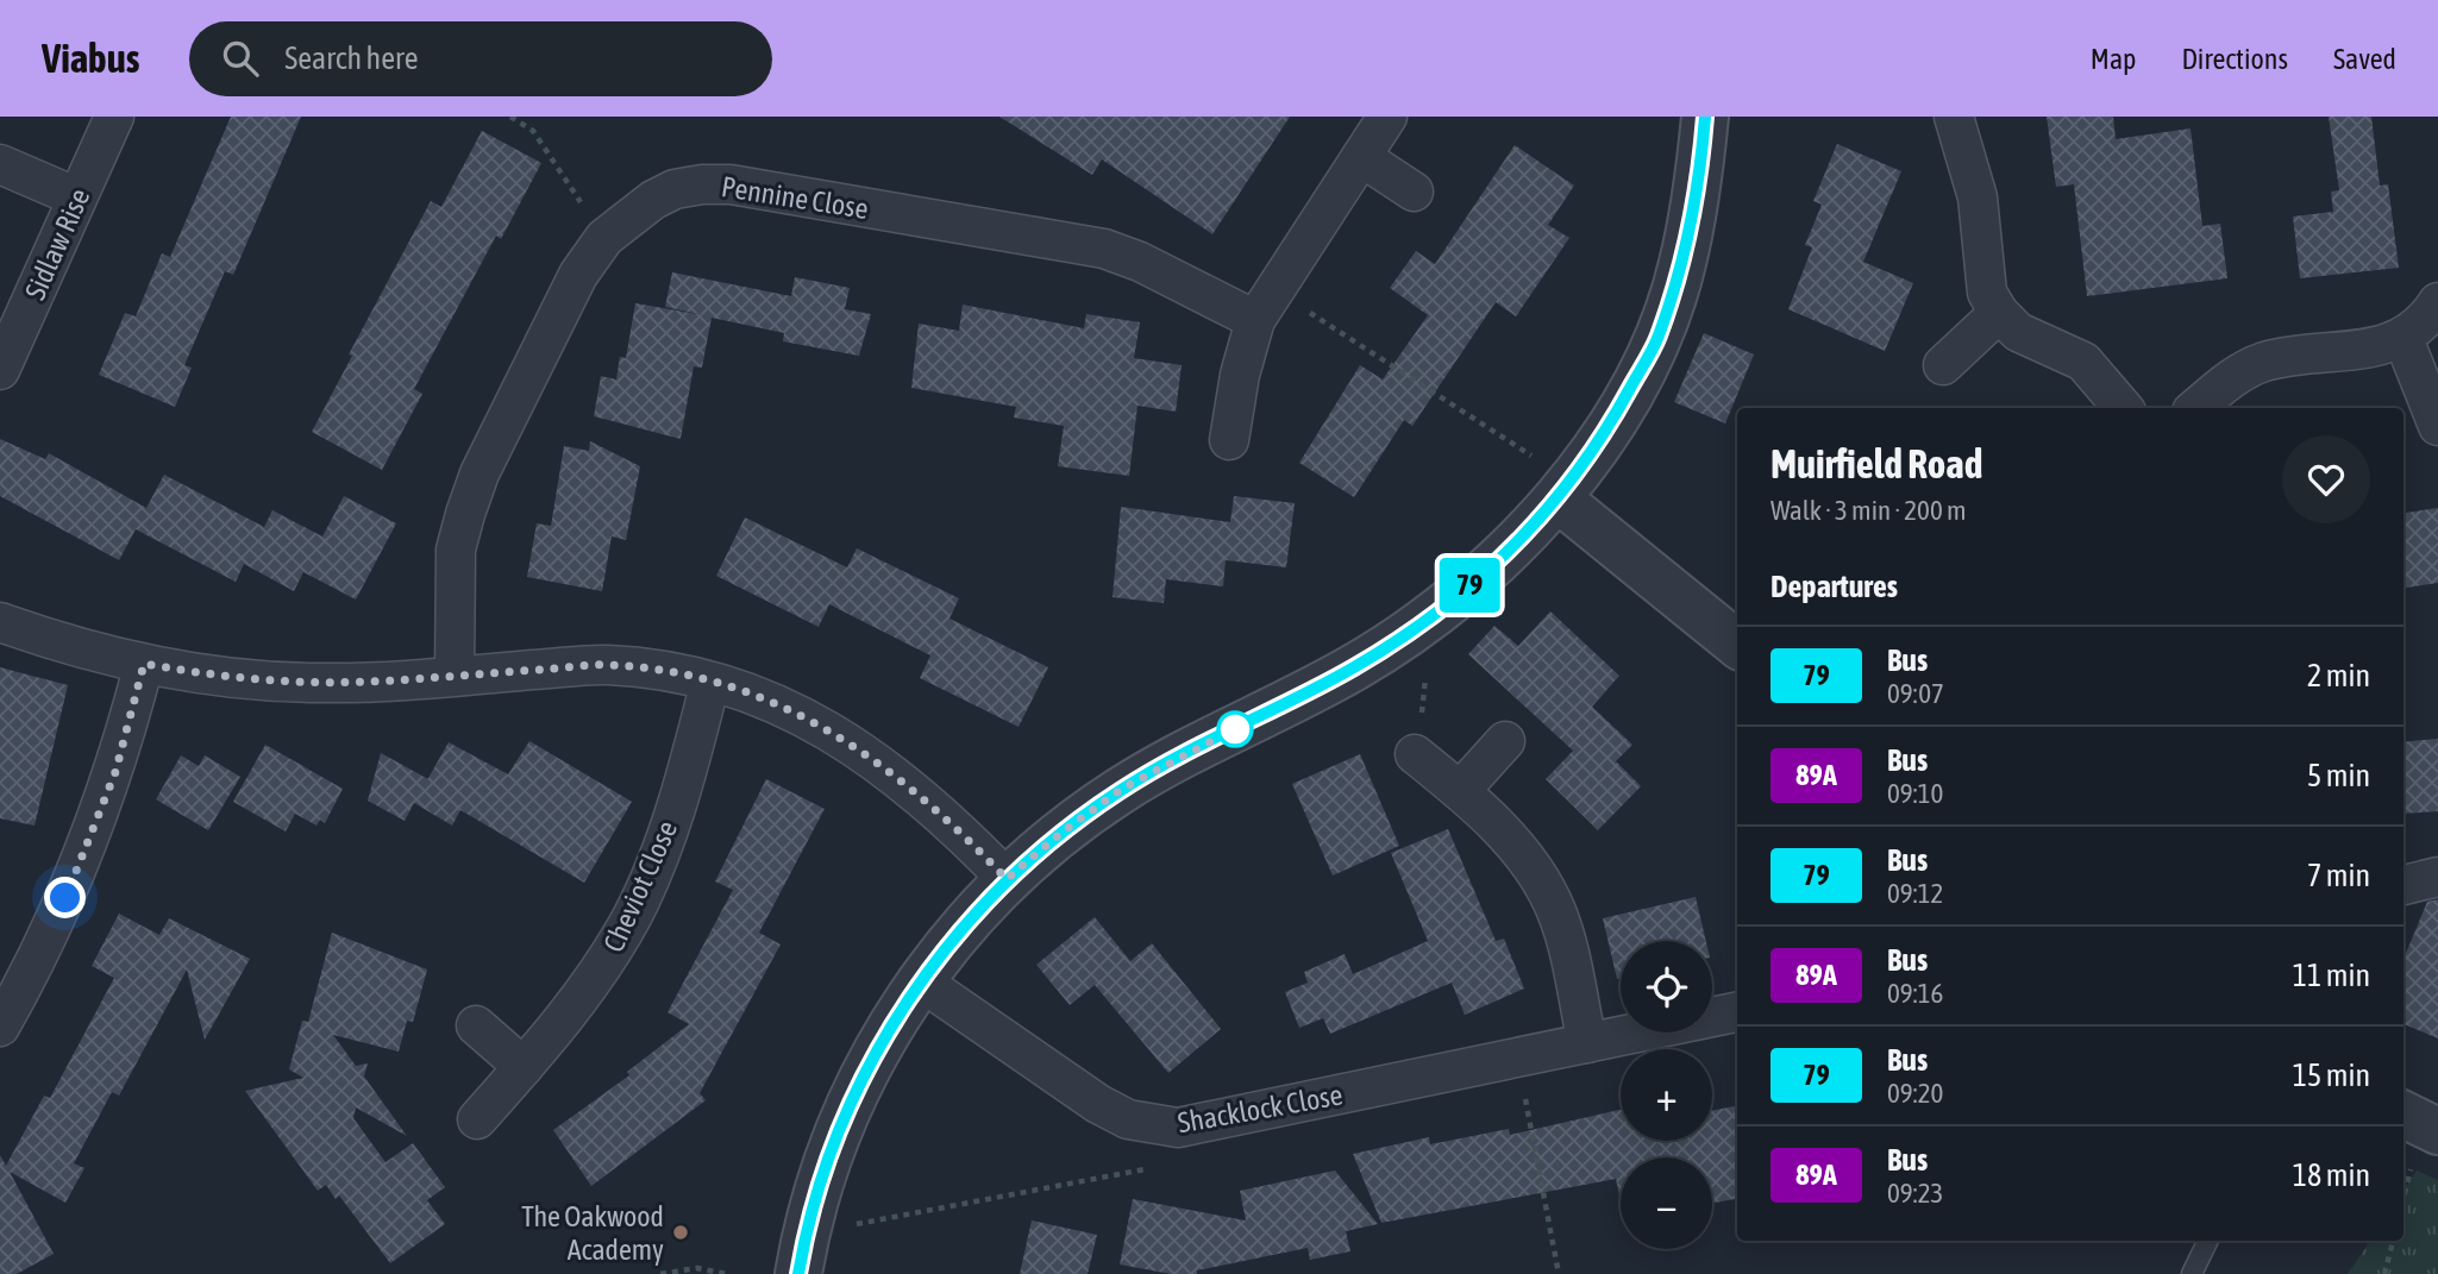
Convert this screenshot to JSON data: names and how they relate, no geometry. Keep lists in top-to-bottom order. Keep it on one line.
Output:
{"streets":{"street":["Pennine Close","Sidlaw Rise","Cheviot Close","Shacklock Close"]},"places":["The Oakwood Academy"],"lines":["bus line 79"],"page":{"header":"Viabus","search":"Search here","nav":["Map","Directions","Saved"],"on_map":"79","heading":[["Muirfield Road","Walk · 3 min · 200 m"],"Departures"],"list":[{"mark":"79","name":"Bus","note":"09:07","value":"2 min"},{"mark":"89A","name":"Bus","note":"09:10","value":"5 min"},{"mark":"79","name":"Bus","note":"09:12","value":"7 min"},{"mark":"89A","name":"Bus","note":"09:16","value":"11 min"},{"mark":"79","name":"Bus","note":"09:20","value":"15 min"},{"mark":"89A","name":"Bus","note":"09:23","value":"18 min"}],"map_buttons":["+","−"]}}
